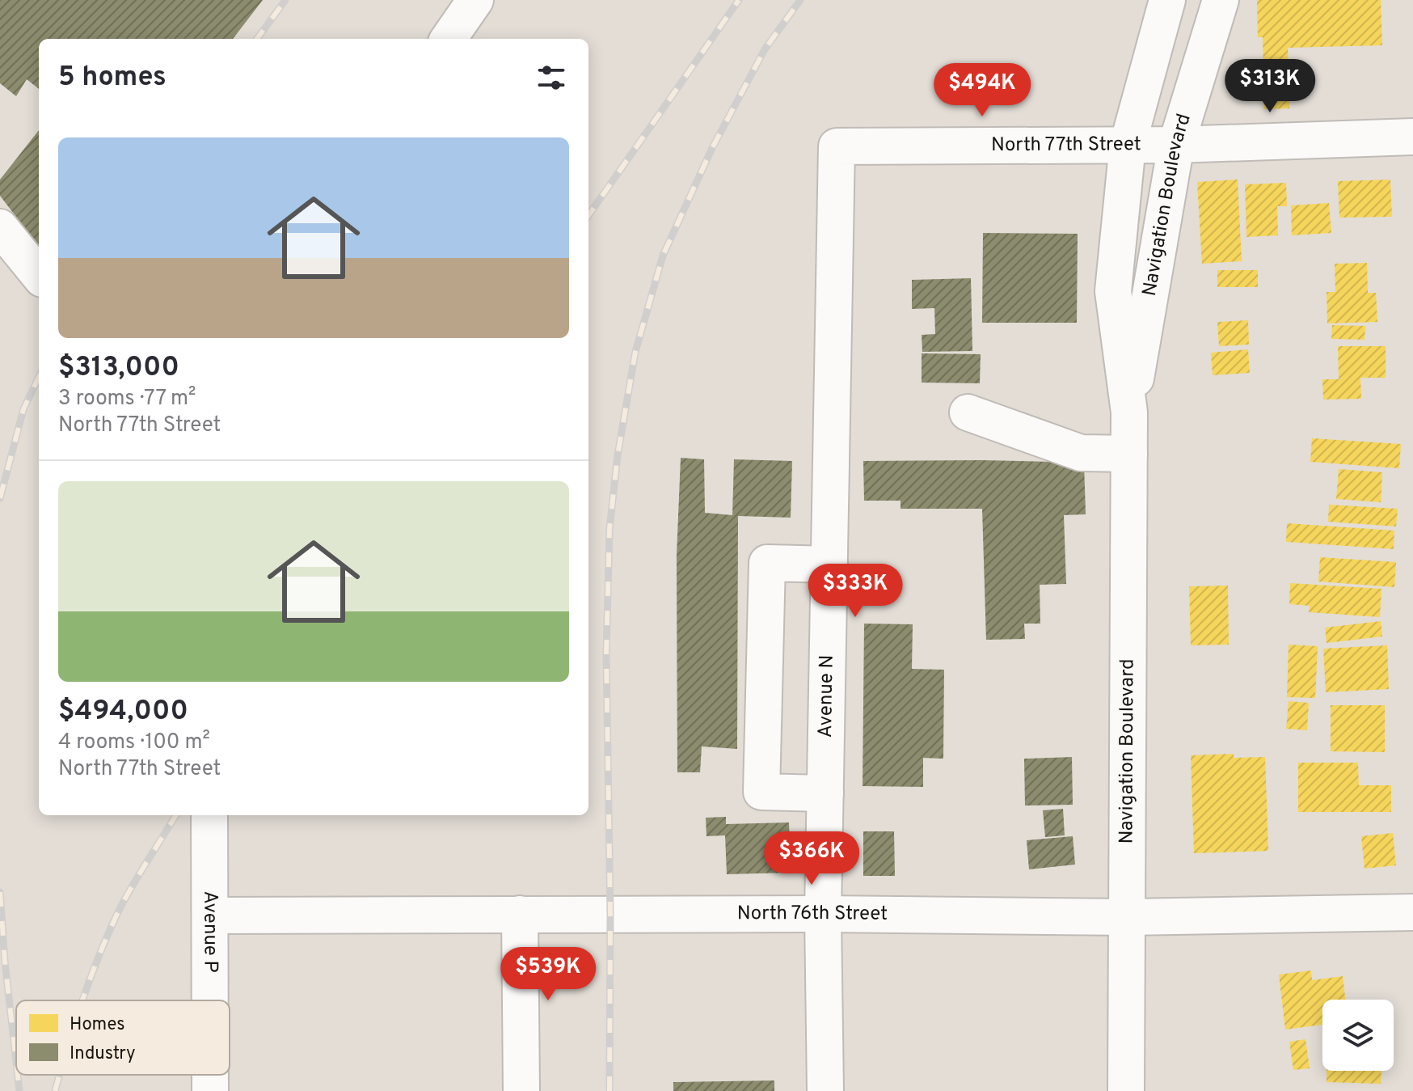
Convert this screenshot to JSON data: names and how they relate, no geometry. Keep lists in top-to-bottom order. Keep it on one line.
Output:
{"streets":{"street":["North 77th Street","Navigation Boulevard","Avenue N","North 76th Street","Avenue P"]},"crossings":[["North 77th Street","Navigation Boulevard"],["North 77th Street","Avenue N"],["Navigation Boulevard","North 76th Street"],["Avenue N","North 76th Street"],["North 76th Street","Avenue P"]],"legend":["Homes","Industry"],"page":{"heading":"5 homes","price":["$313K","$494K","$333K","$366K","$539K"],"list":[{"name":"$313,000","note":"3 rooms · 77 m² · North 77th Street"},{"name":"$494,000","note":"4 rooms · 100 m² · North 77th Street"}]}}
